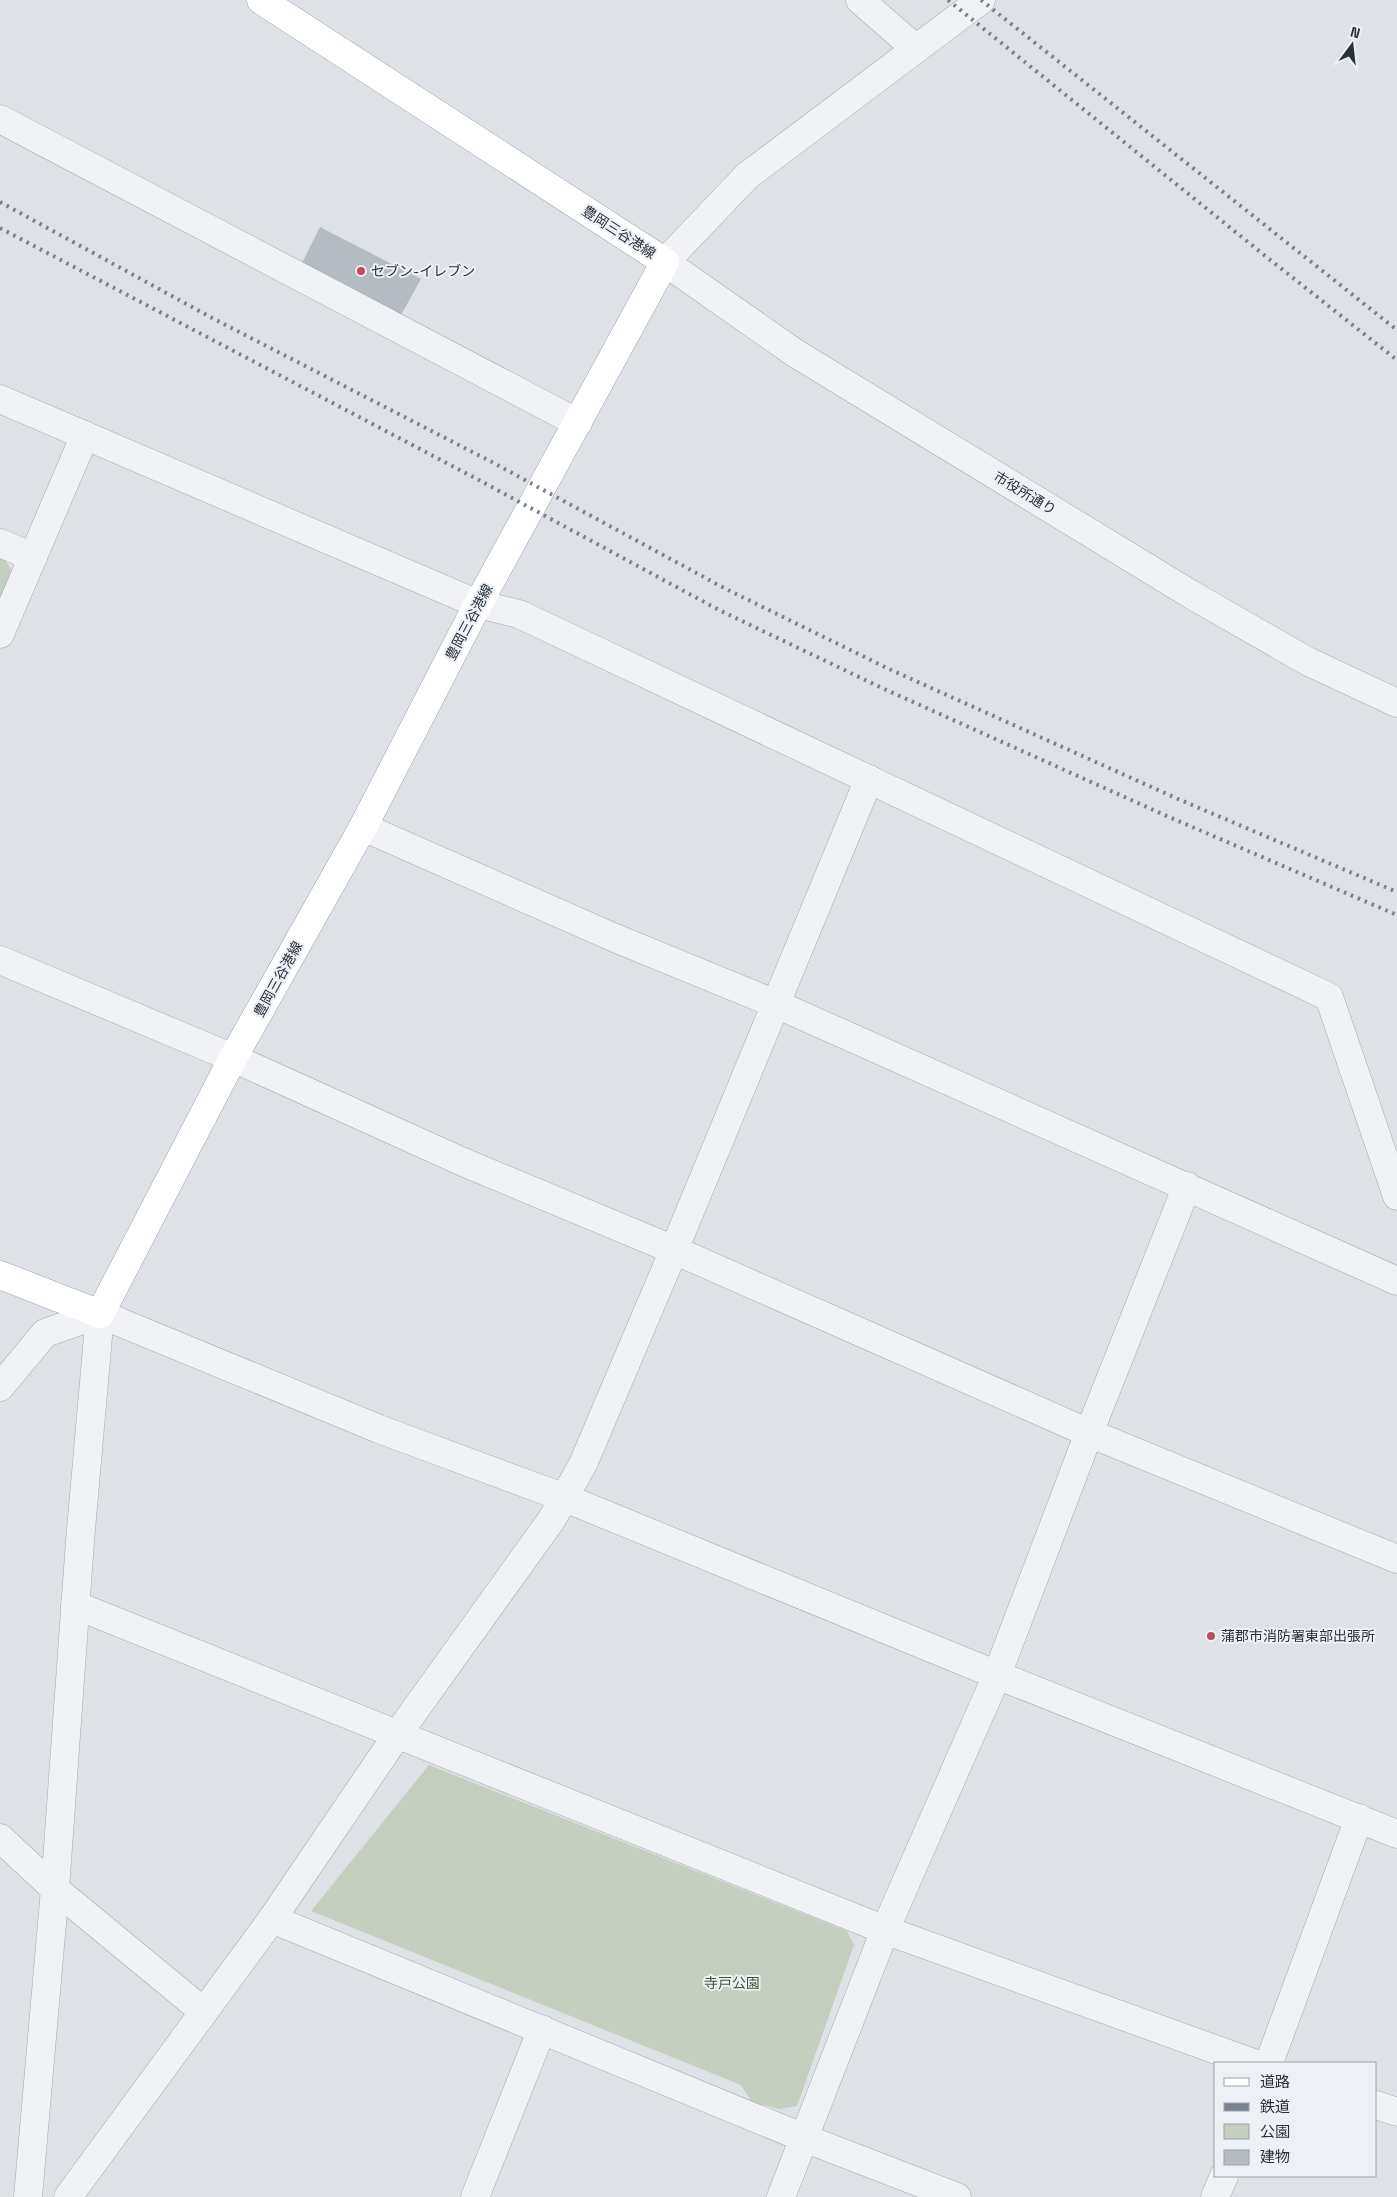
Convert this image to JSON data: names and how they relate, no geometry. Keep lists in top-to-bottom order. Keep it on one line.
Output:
{"streets":{"main road":["豊岡三谷港線"],"street":["市役所通り"]},"crossings":[["豊岡三谷港線","市役所通り"]],"parks":["寺戸公園"],"places":["セブン-イレブン","蒲郡市消防署東部出張所"],"legend":["道路","鉄道","公園","建物"],"north":"top"}
